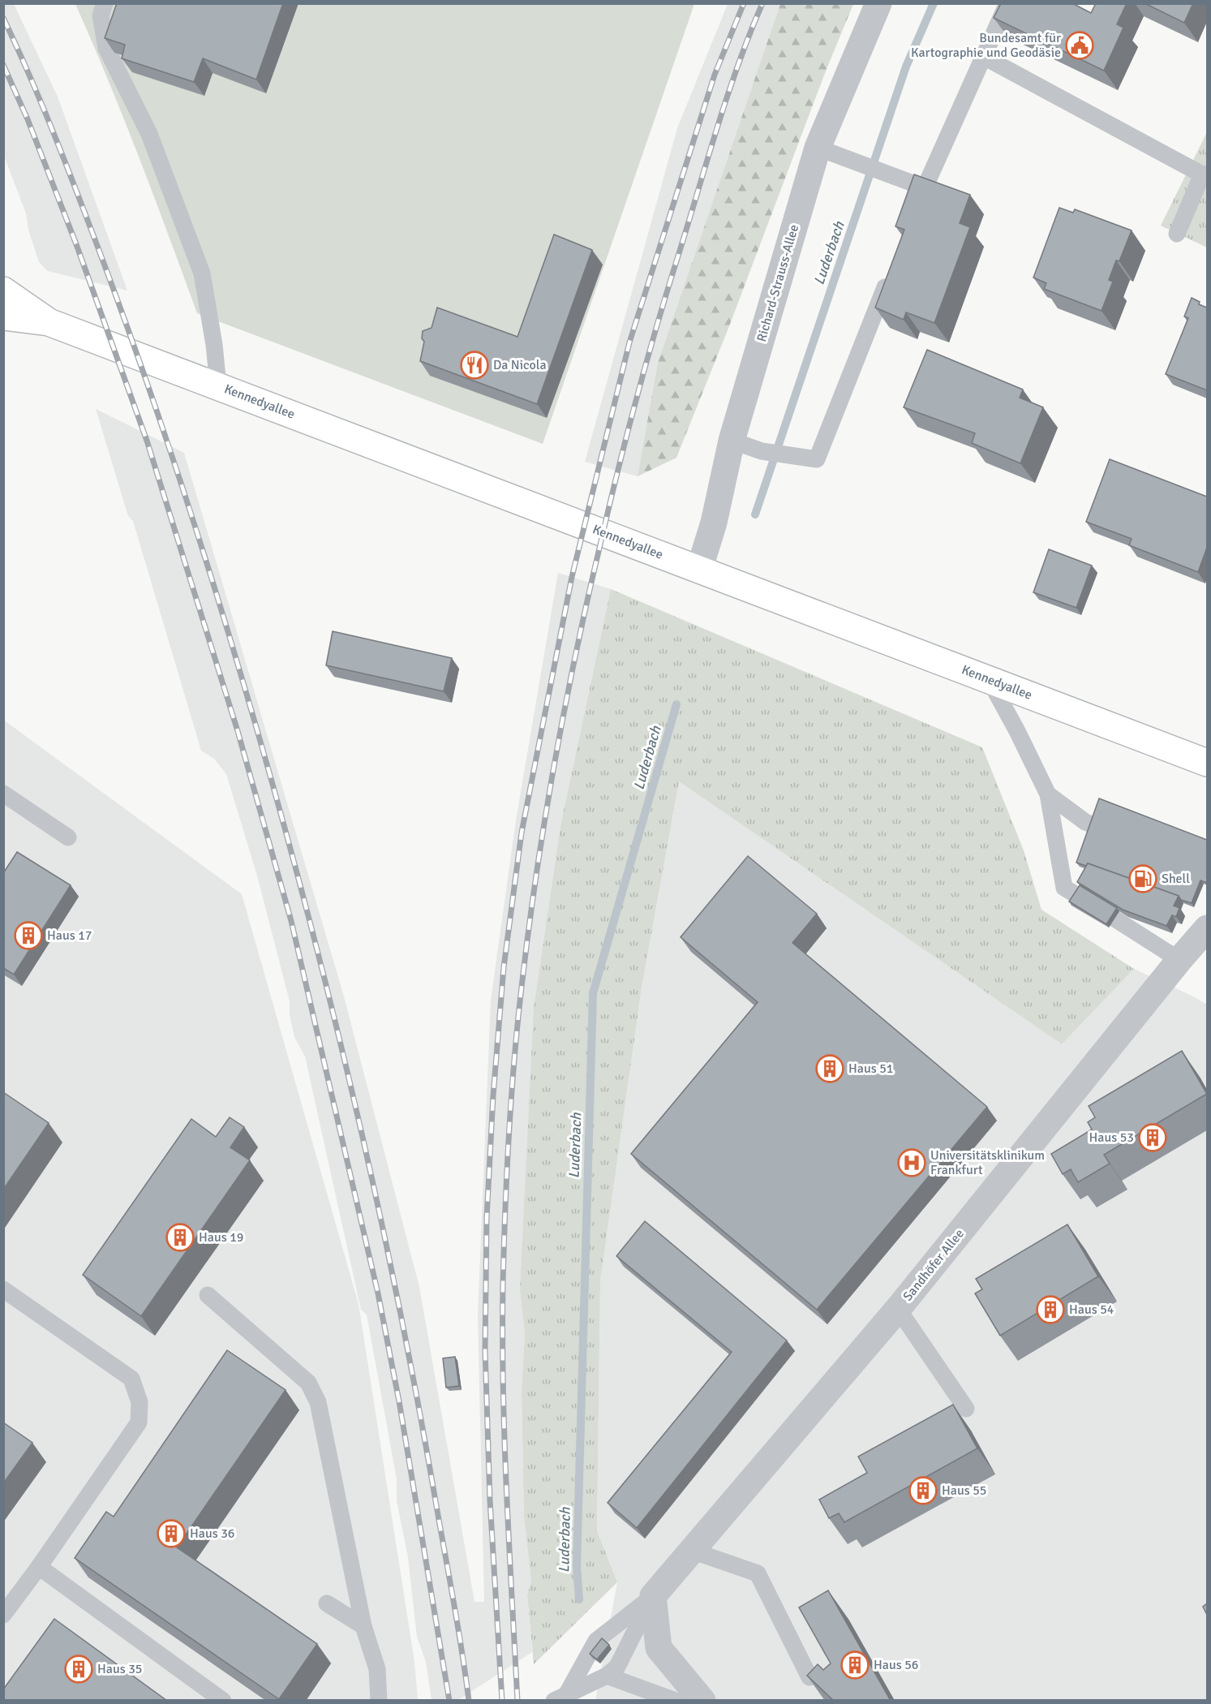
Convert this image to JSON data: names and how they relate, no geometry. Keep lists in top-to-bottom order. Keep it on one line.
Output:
{"streets":{"main road":["Kennedyallee"],"street":["Richard-Strauss-Allee","Sandhöfer Allee"]},"crossings":[["Richard-Strauss-Allee","Kennedyallee"]],"water":["Luderbach"],"places":{"public building":["Bundesamt für Kartographie und Geodäsie"],"restaurant":["Da Nicola"],"fuel station":["Shell"],"building":["Haus 17","Haus 51","Haus 53","Haus 19","Haus 54","Haus 55","Haus 36","Haus 56","Haus 35"],"hospital":["Universitätsklinikum Frankfurt"]}}
